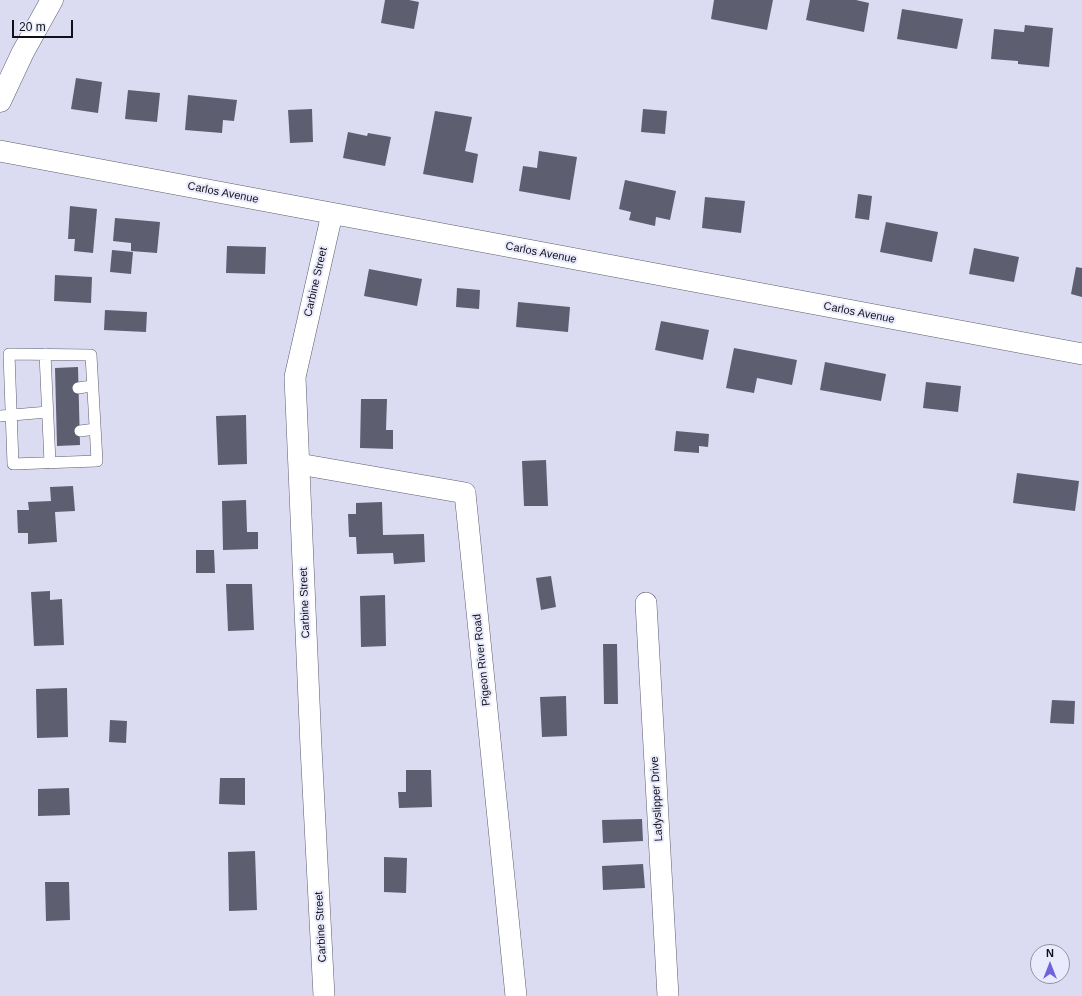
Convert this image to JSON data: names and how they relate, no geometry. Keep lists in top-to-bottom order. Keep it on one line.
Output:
{"streets":{"street":["Carlos Avenue","Carbine Street","Pigeon River Road","Ladyslipper Drive"]},"crossings":[["Carlos Avenue","Carbine Street"],["Carbine Street","Pigeon River Road"]],"scale_bar":"20 m","north":"top"}
